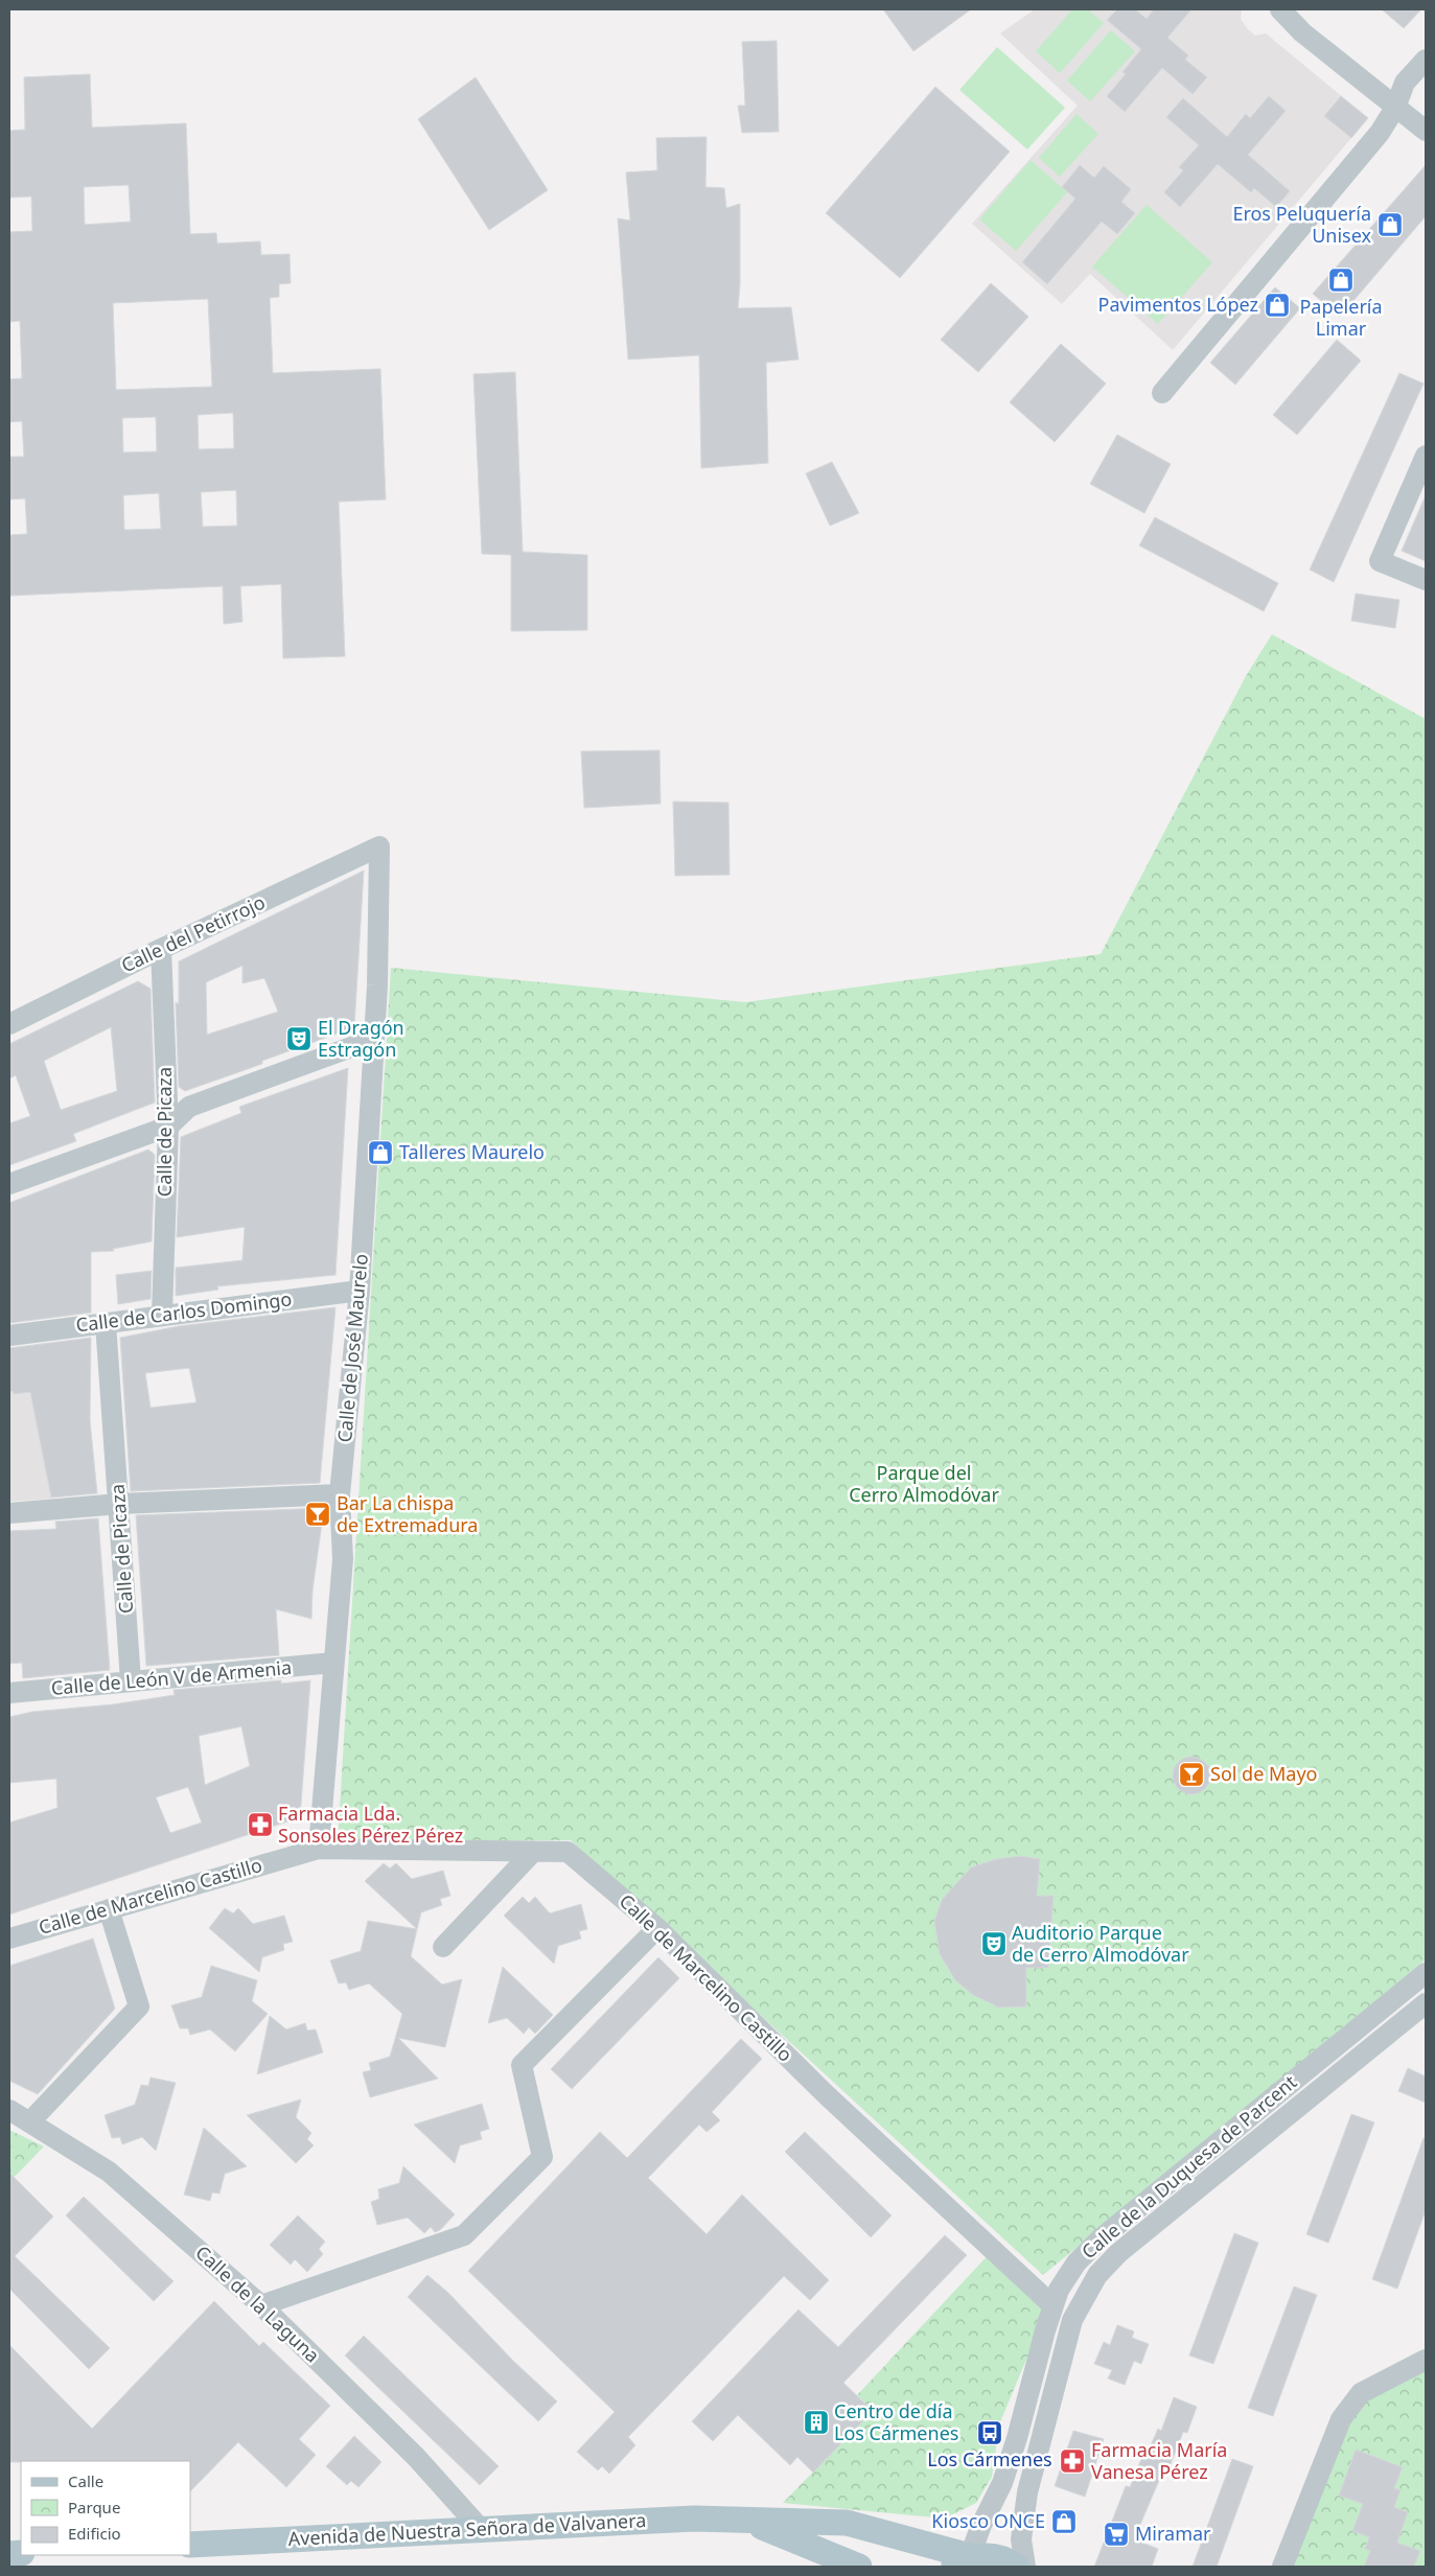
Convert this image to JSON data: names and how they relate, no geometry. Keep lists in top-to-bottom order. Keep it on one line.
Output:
{"streets":{"main road":["Avenida de Nuestra Señora de Valvanera"],"street":["Calle del Petirrojo","Calle de Picaza","Calle de Carlos Domingo","Calle de José Maurelo","Calle de León V de Armenia","Calle de Marcelino Castillo","Calle de la Duquesa de Parcent","Calle de la Laguna"]},"crossings":[["Calle del Petirrojo","Calle de Picaza"],["Calle del Petirrojo","Calle de José Maurelo"],["Calle de Picaza","Calle de Carlos Domingo"],["Calle de Picaza","Calle de León V de Armenia"],["Calle de Carlos Domingo","Calle de José Maurelo"],["Calle de José Maurelo","Calle de León V de Armenia"],["Calle de José Maurelo","Calle de Marcelino Castillo"],["Calle de Marcelino Castillo","Calle de la Duquesa de Parcent"],["Calle de la Duquesa de Parcent","Avenida de Nuestra Señora de Valvanera"],["Calle de la Laguna","Avenida de Nuestra Señora de Valvanera"]],"parks":["Parque del Cerro Almodóvar"],"places":{"shop":["Eros Peluquería Unisex","Papelería Limar","Pavimentos López","Talleres Maurelo","Kiosco ONCE"],"theatre":["El Dragón Estragón","Auditorio Parque de Cerro Almodóvar"],"bar":["Bar La chispa de Extremadura","Sol de Mayo"],"pharmacy":["Farmacia Lda. Sonsoles Pérez Pérez","Farmacia María Vanesa Pérez"],"building":["Centro de día Los Cármenes"],"bus stop":["Los Cármenes"],"supermarket":["Miramar"]},"legend":["Calle","Parque","Edificio"]}
